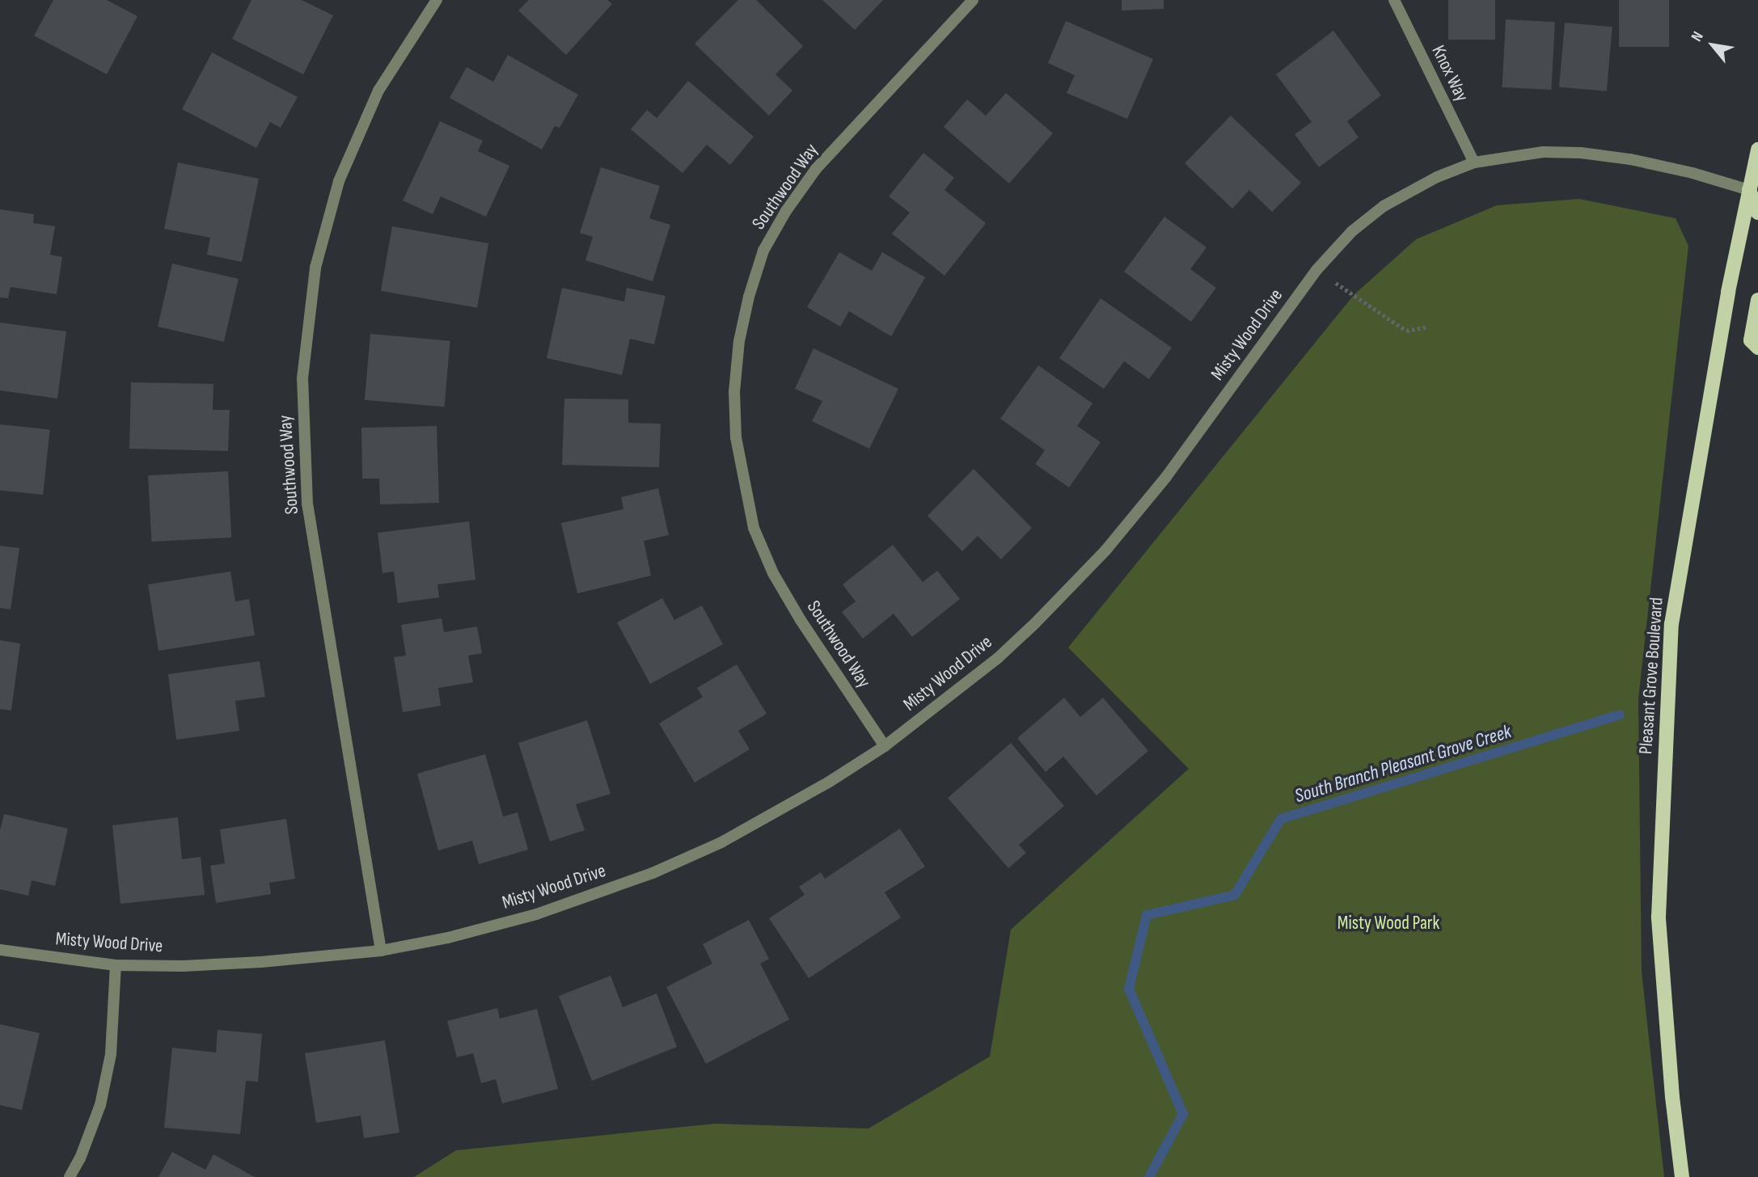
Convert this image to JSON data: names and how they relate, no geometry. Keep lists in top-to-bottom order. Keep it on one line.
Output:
{"streets":{"main road":["Pleasant Grove Boulevard"],"street":["Knox Way","Southwood Way","Misty Wood Drive"]},"crossings":[["Knox Way","Misty Wood Drive"],["Southwood Way","Misty Wood Drive"],["Misty Wood Drive","Pleasant Grove Boulevard"]],"water":["South Branch Pleasant Grove Creek"],"parks":["Misty Wood Park"],"north":"top left"}
